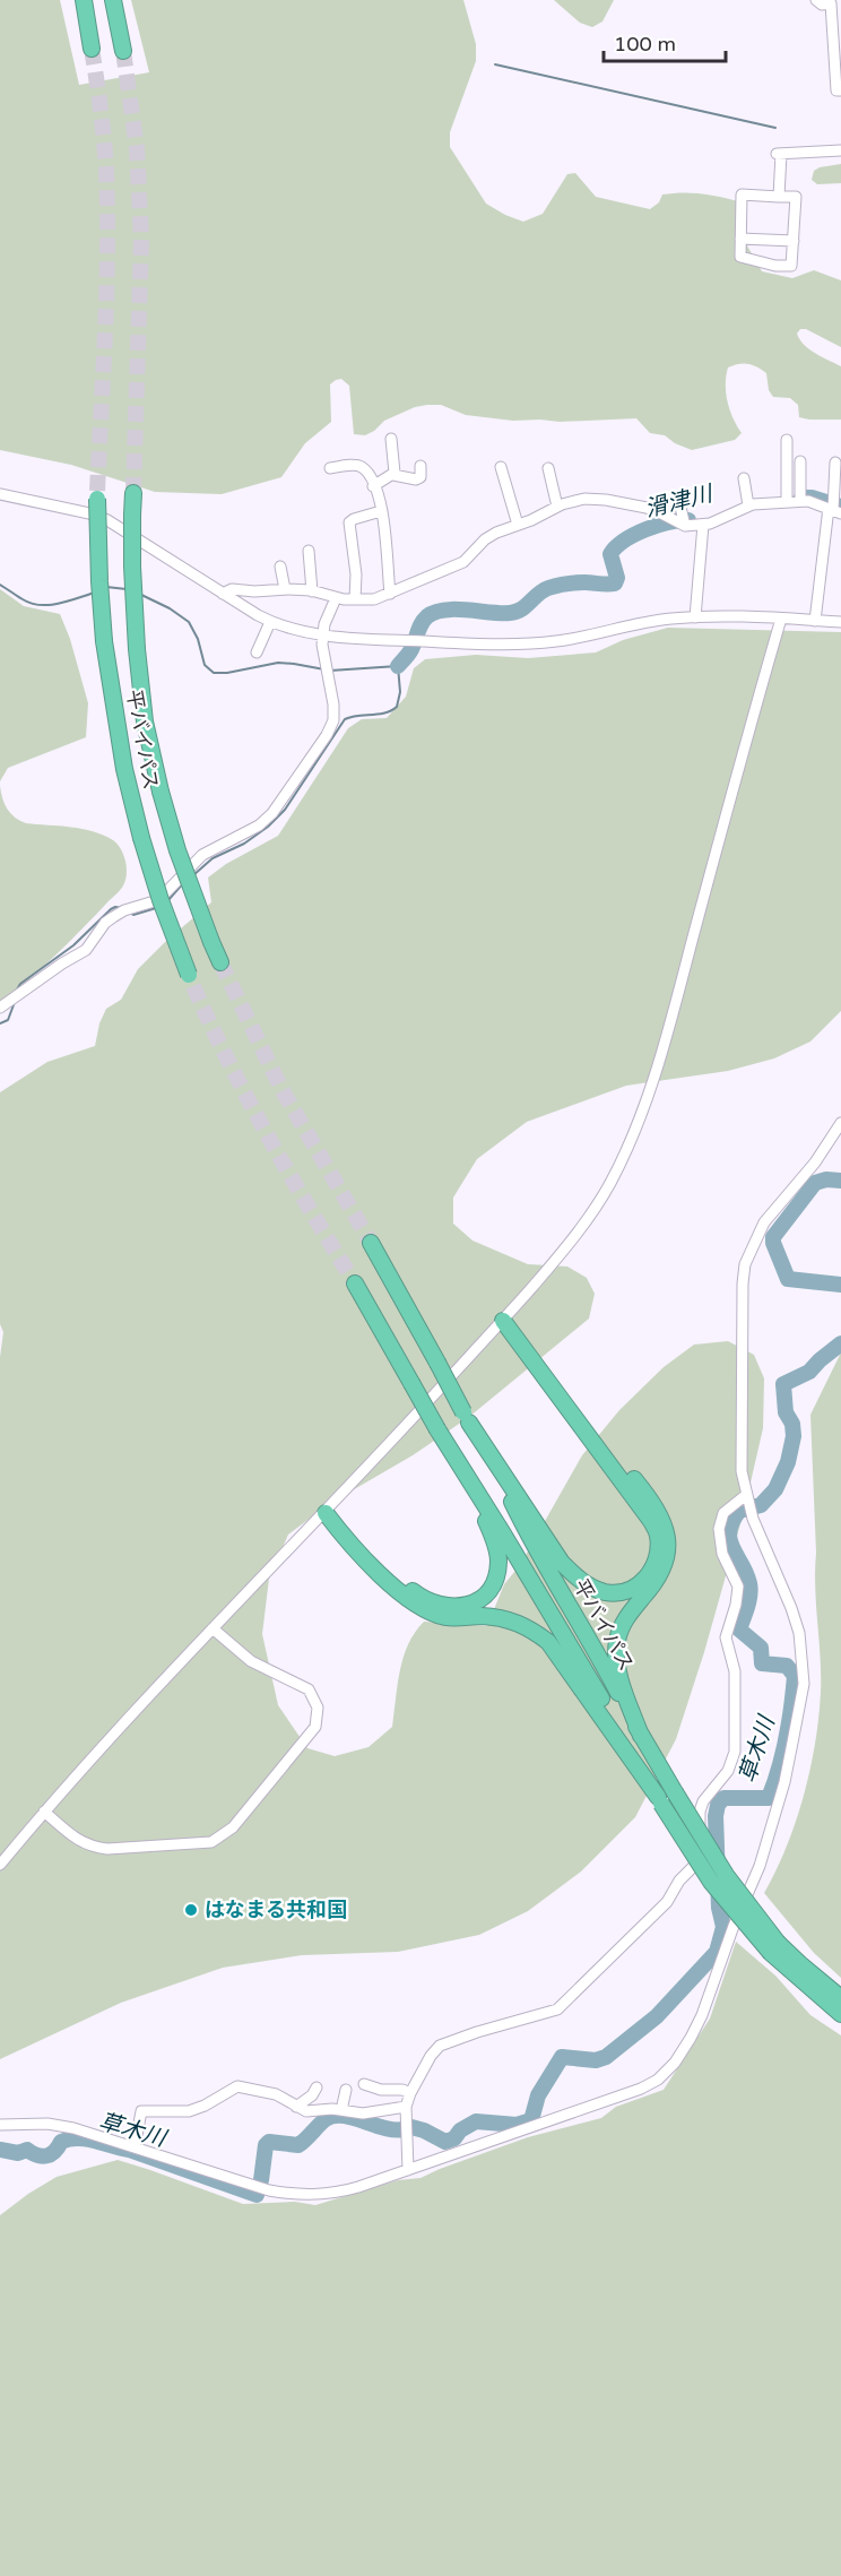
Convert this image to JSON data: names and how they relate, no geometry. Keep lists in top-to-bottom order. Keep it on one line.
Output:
{"streets":{"highway":["平バイパス"]},"water":["滑津川","草木川"],"places":["はなまる共和国"],"scale_bar":"100 m"}
